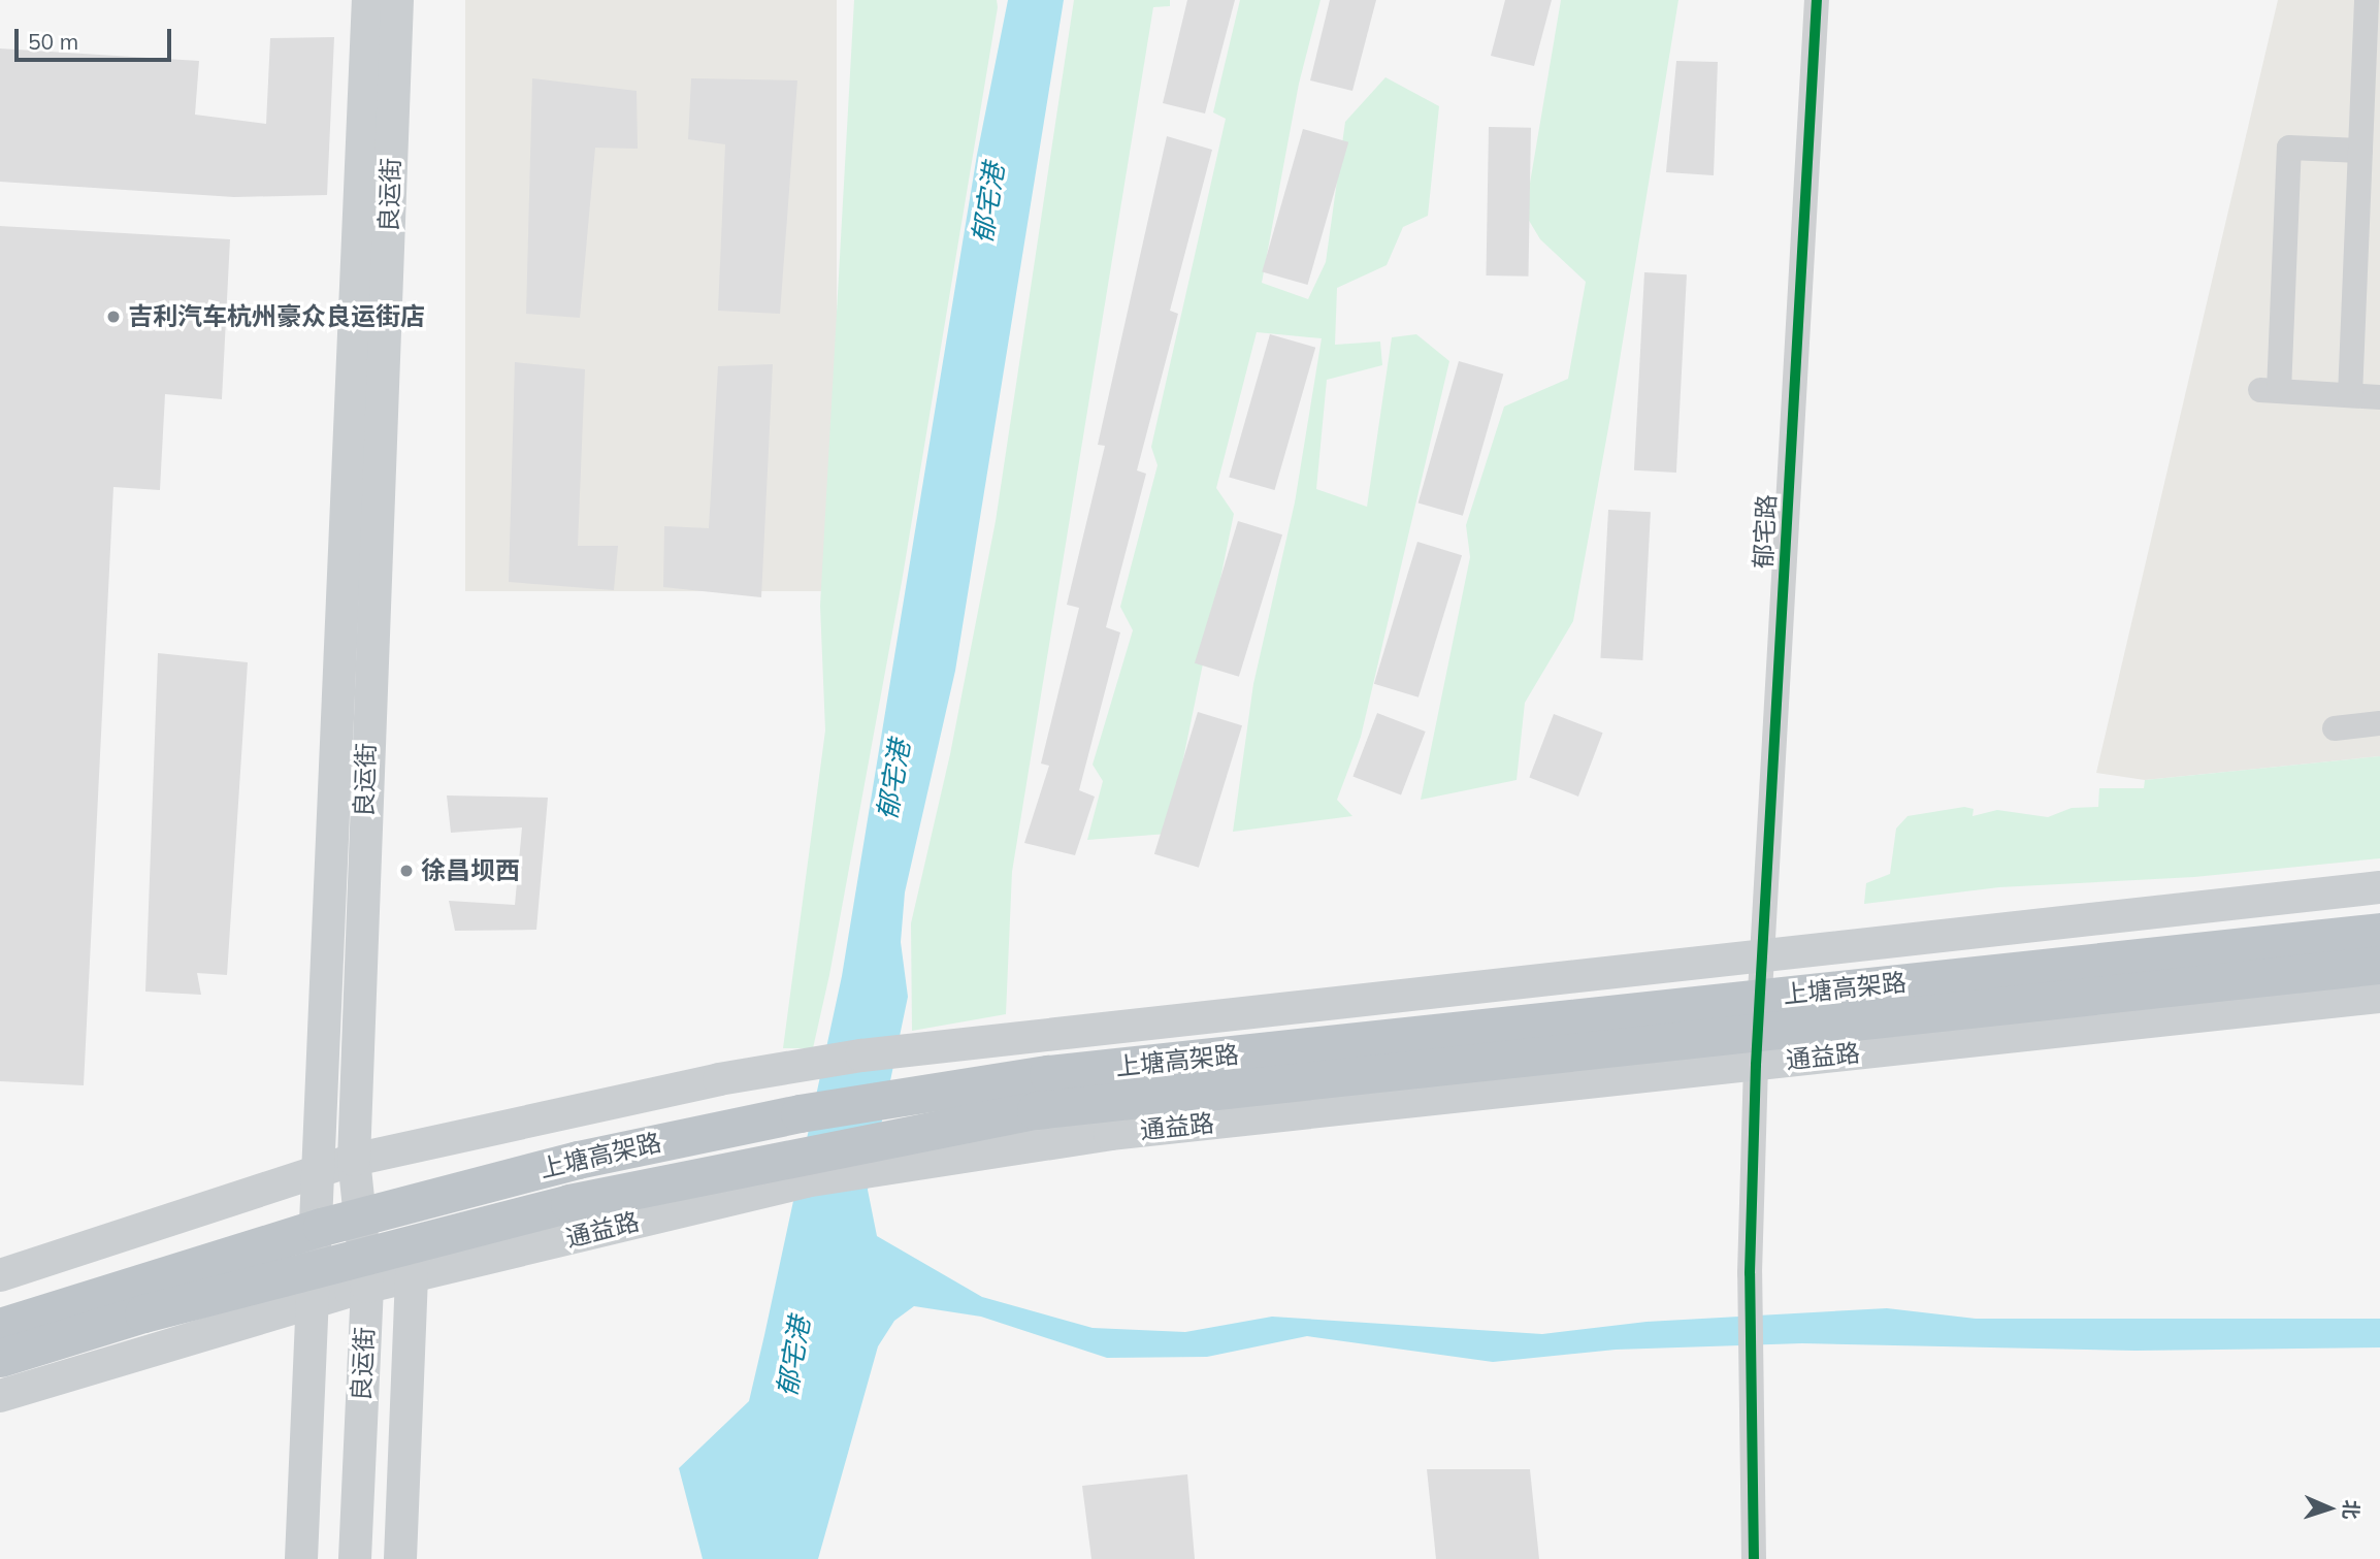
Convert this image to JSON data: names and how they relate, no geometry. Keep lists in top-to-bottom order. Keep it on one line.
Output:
{"streets":{"highway":["上塘高架路"],"main road":["良运街","通益路"],"street":["郁宅路"]},"crossings":[["良运街","通益路"],["郁宅路","通益路"]],"water":["郁宅港"],"places":["吉利汽车杭州豪众良运街店","徐昌坝西"],"scale_bar":"50 m","north":"right"}
